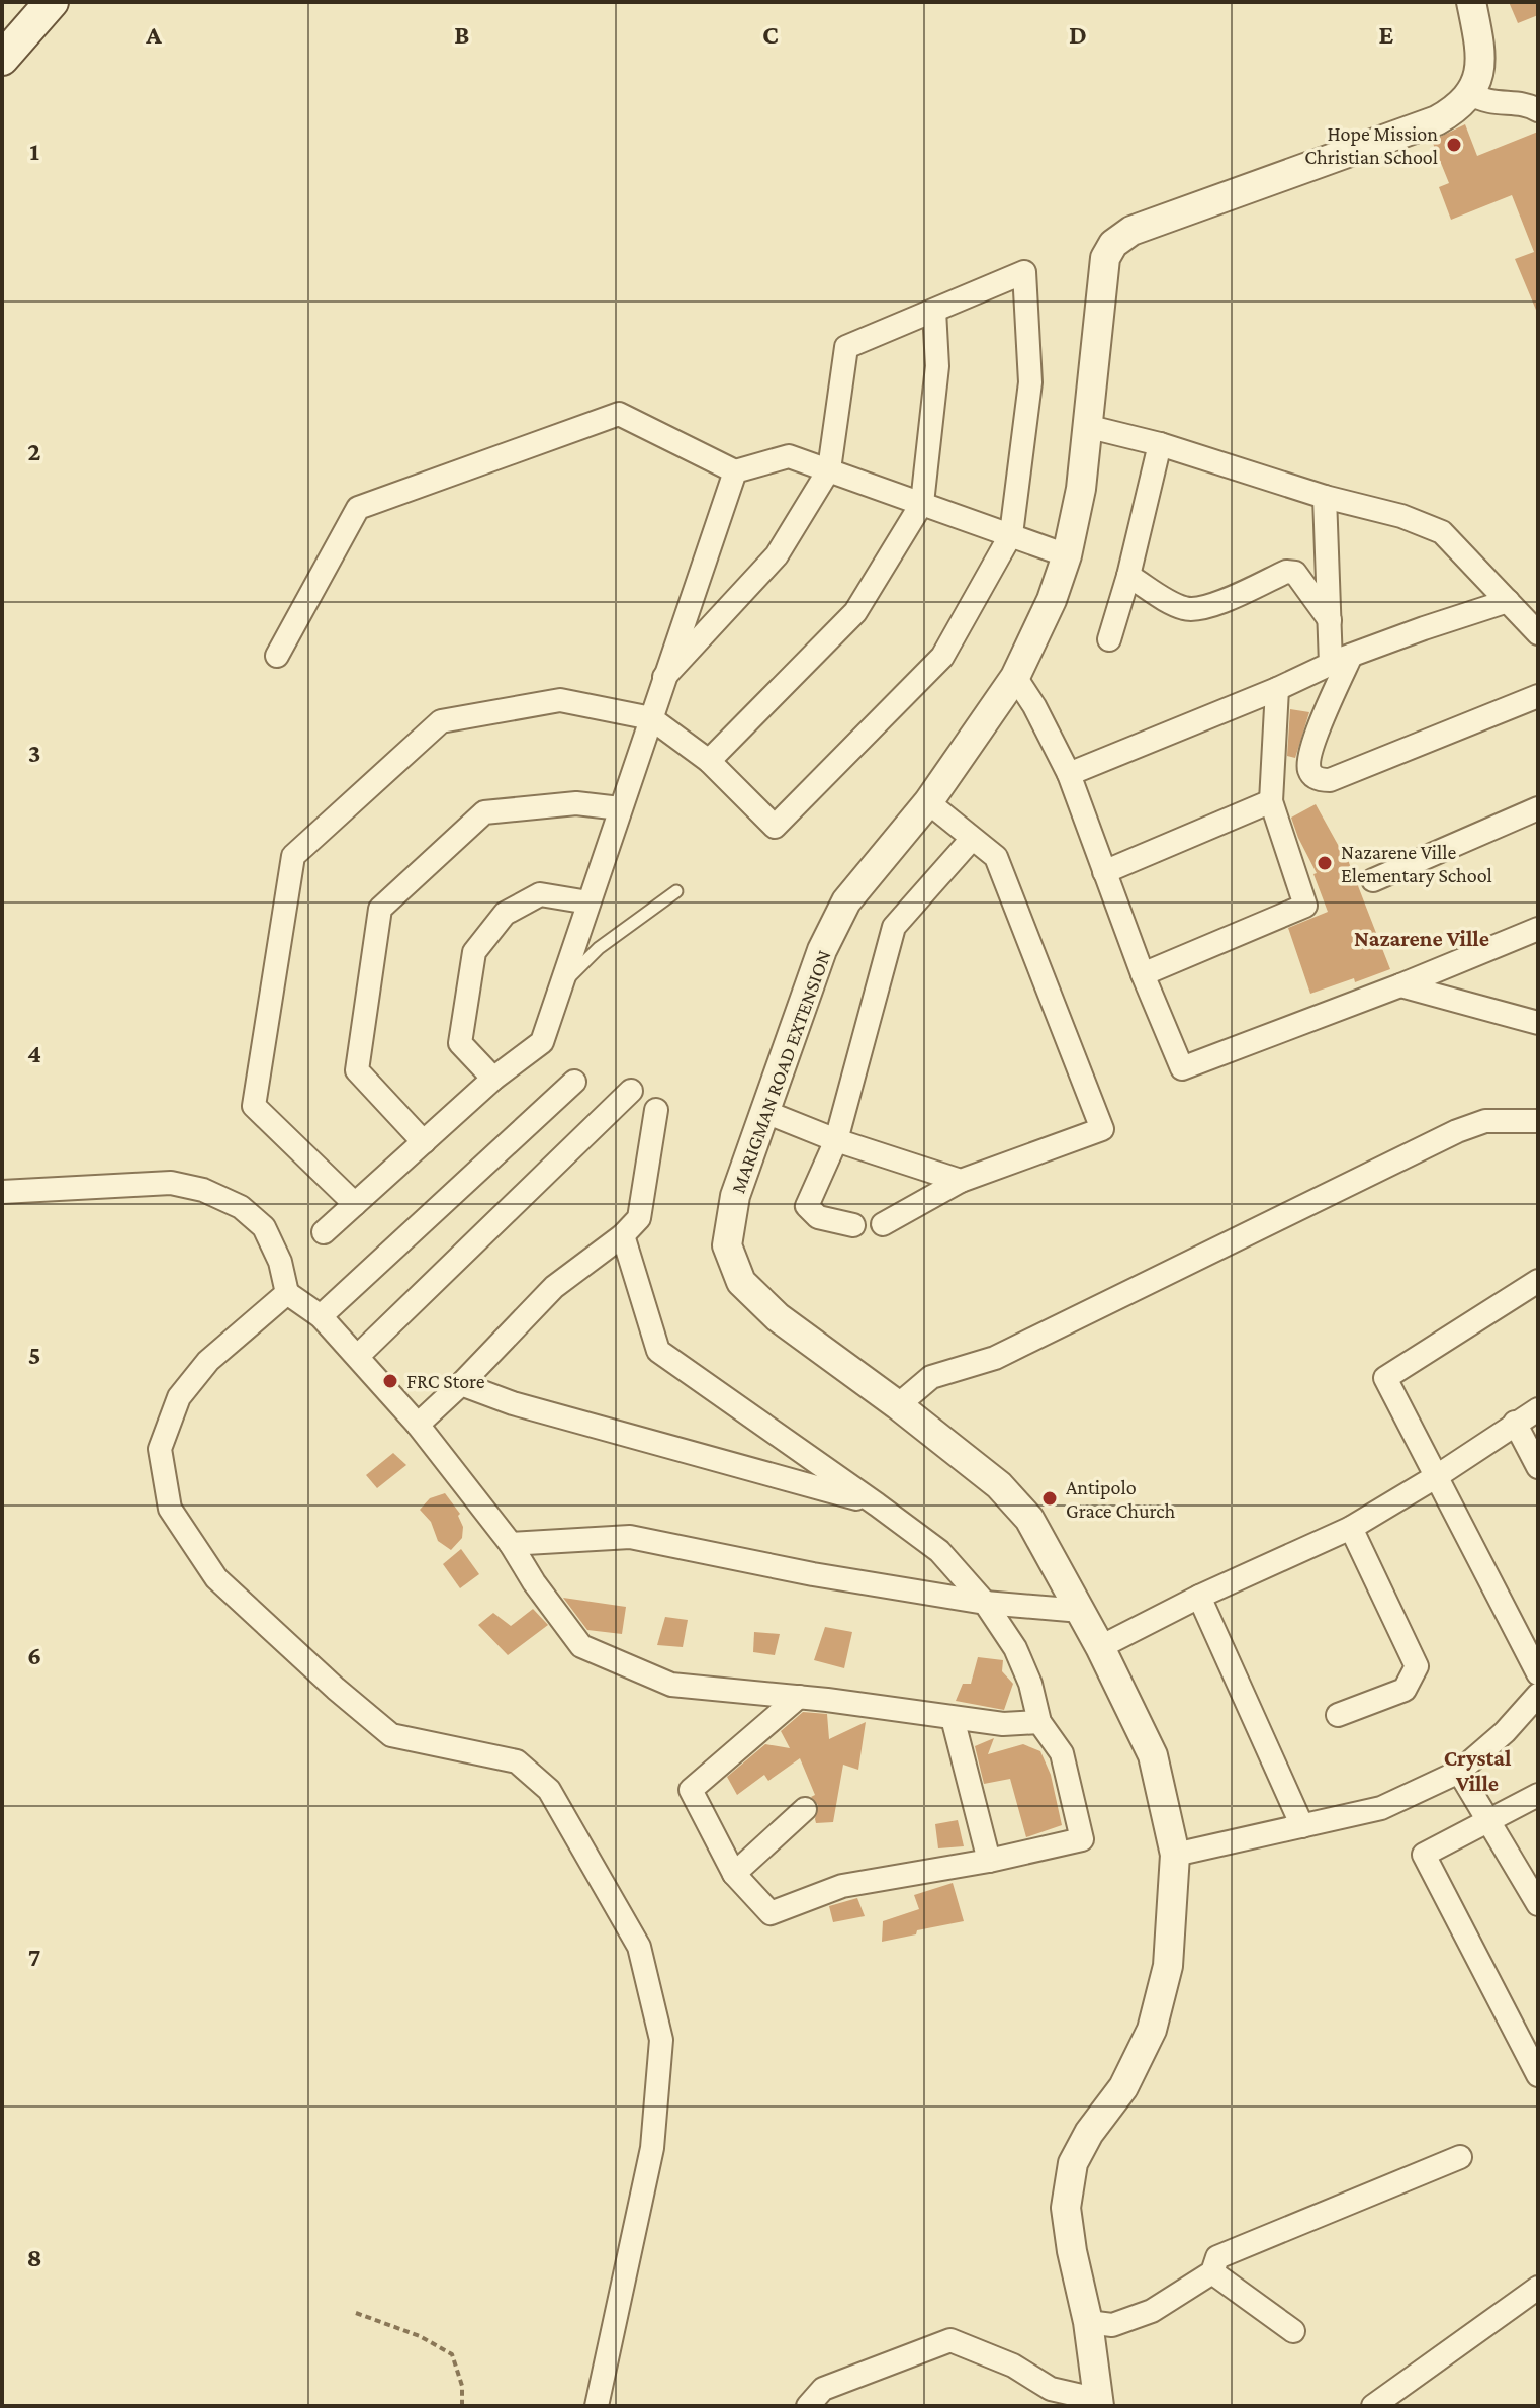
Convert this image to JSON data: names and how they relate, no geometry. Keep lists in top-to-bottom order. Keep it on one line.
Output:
{"streets":{"street":["MARIGMAN ROAD EXTENSION"]},"districts":["Nazarene Ville","Crystal Ville"],"places":["Hope Mission Christian School","Nazarene Ville Elementary School","FRC Store","Antipolo Grace Church"],"grid":{"columns":["A","B","C","D","E"],"rows":["1","2","3","4","5","6","7","8"]}}
